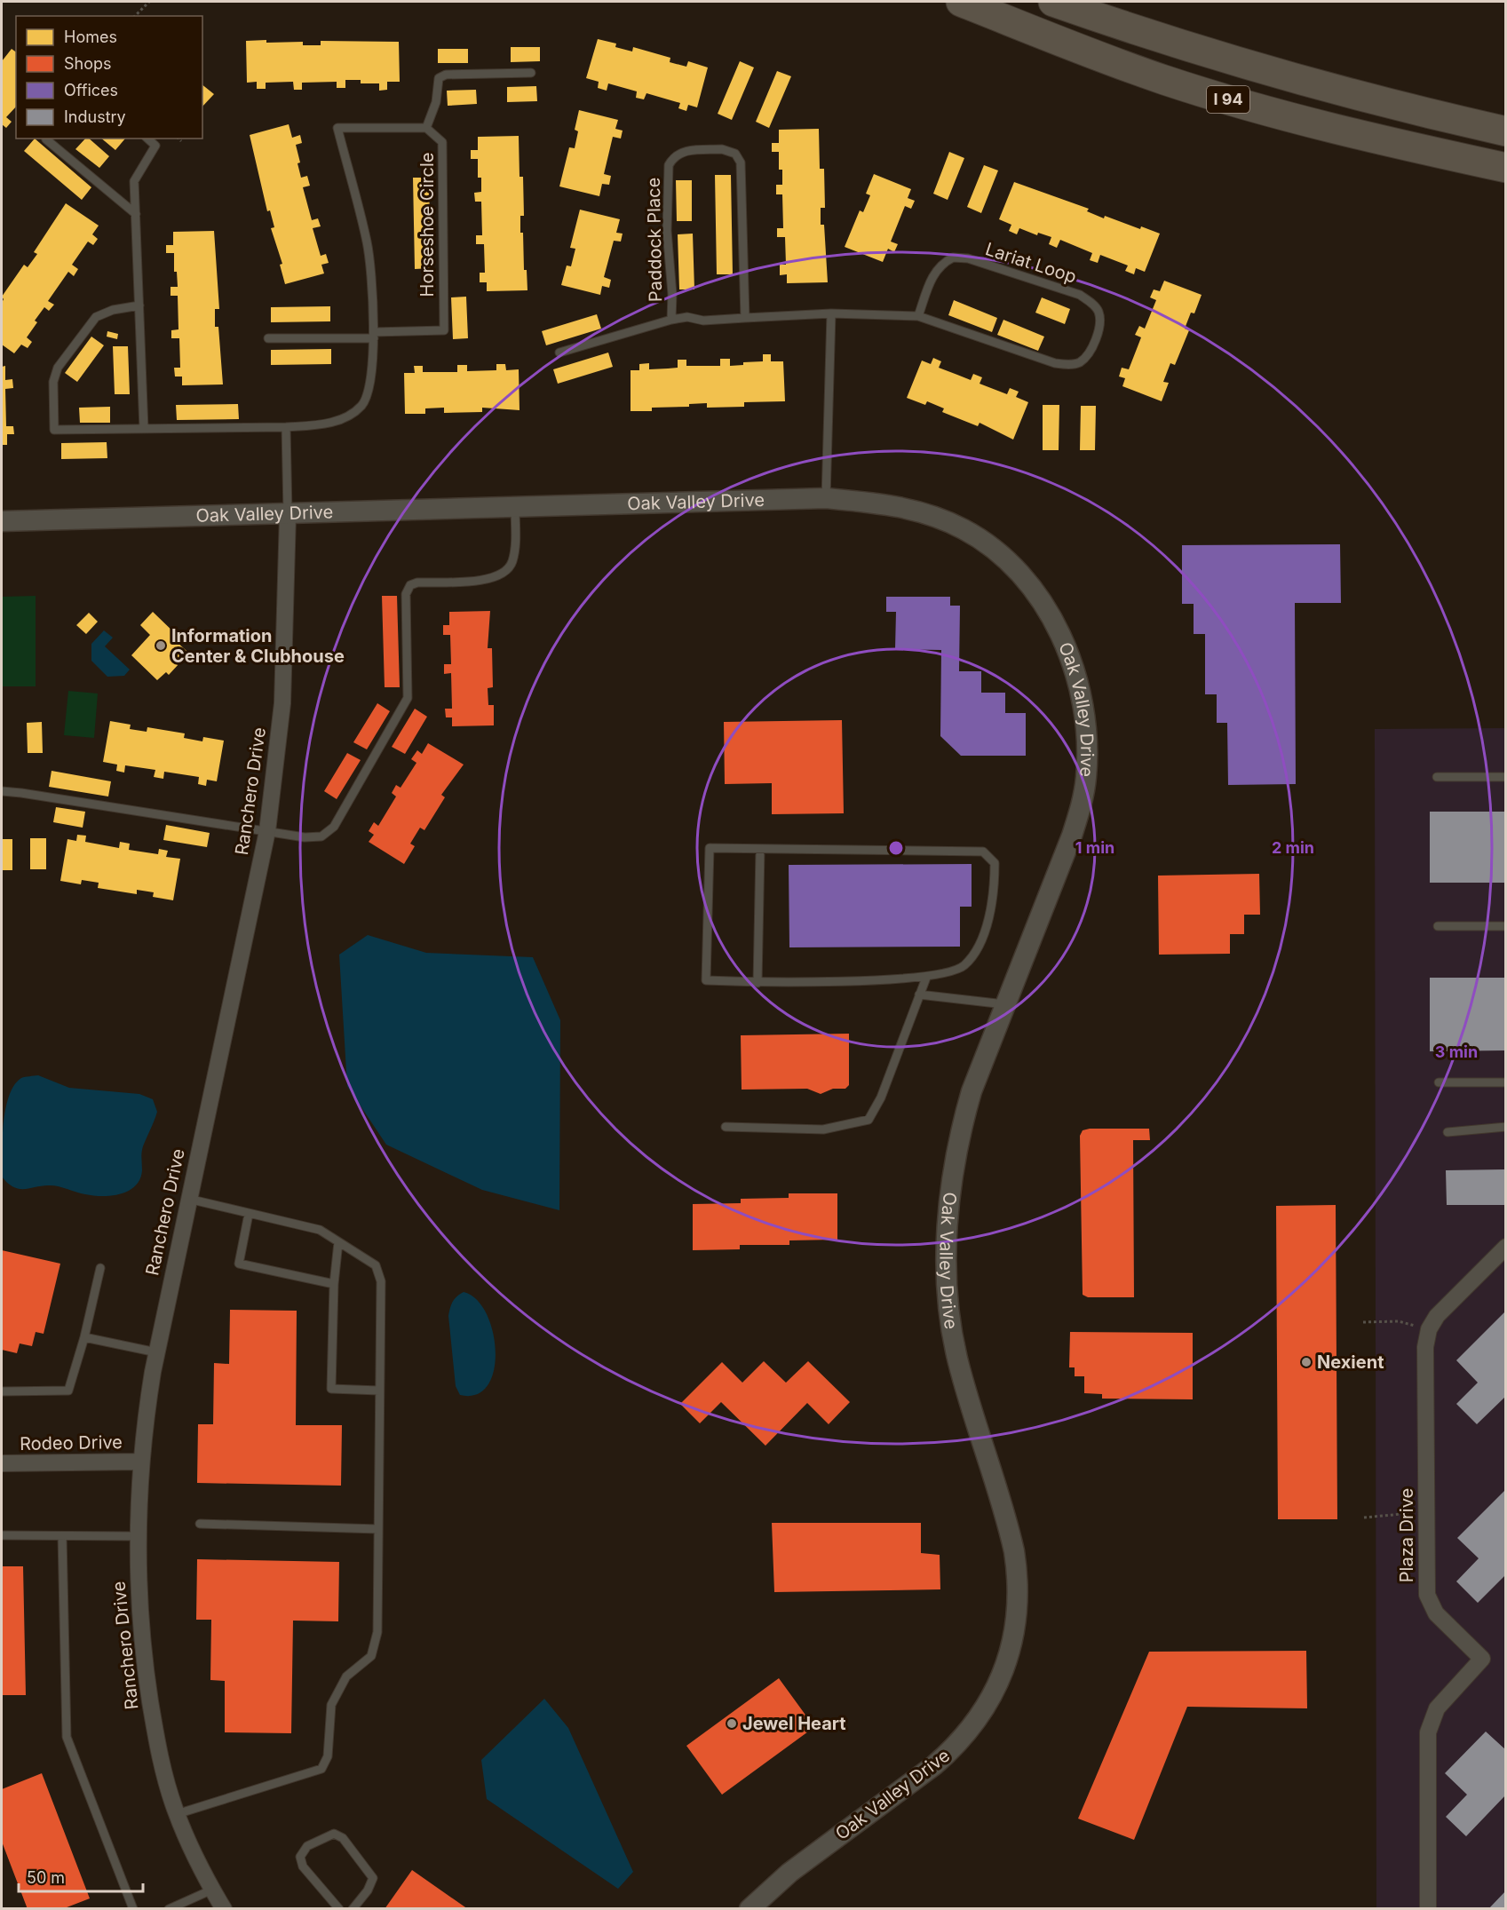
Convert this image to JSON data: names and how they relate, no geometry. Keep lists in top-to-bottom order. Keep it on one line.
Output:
{"streets":{"highway":["I 94"],"street":["Oak Valley Drive","Ranchero Drive","Rodeo Drive","Plaza Drive"],"lane":["Horseshoe Circle","Paddock Place","Lariat Loop"]},"crossings":[["Paddock Place","Lariat Loop"],["Oak Valley Drive","Ranchero Drive"],["Ranchero Drive","Rodeo Drive"]],"places":["Information Center & Clubhouse","Nexient","Jewel Heart"],"legend":["Homes","Shops","Offices","Industry"],"scale_bar":"50 m","rings":["1 min","2 min","3 min"]}
